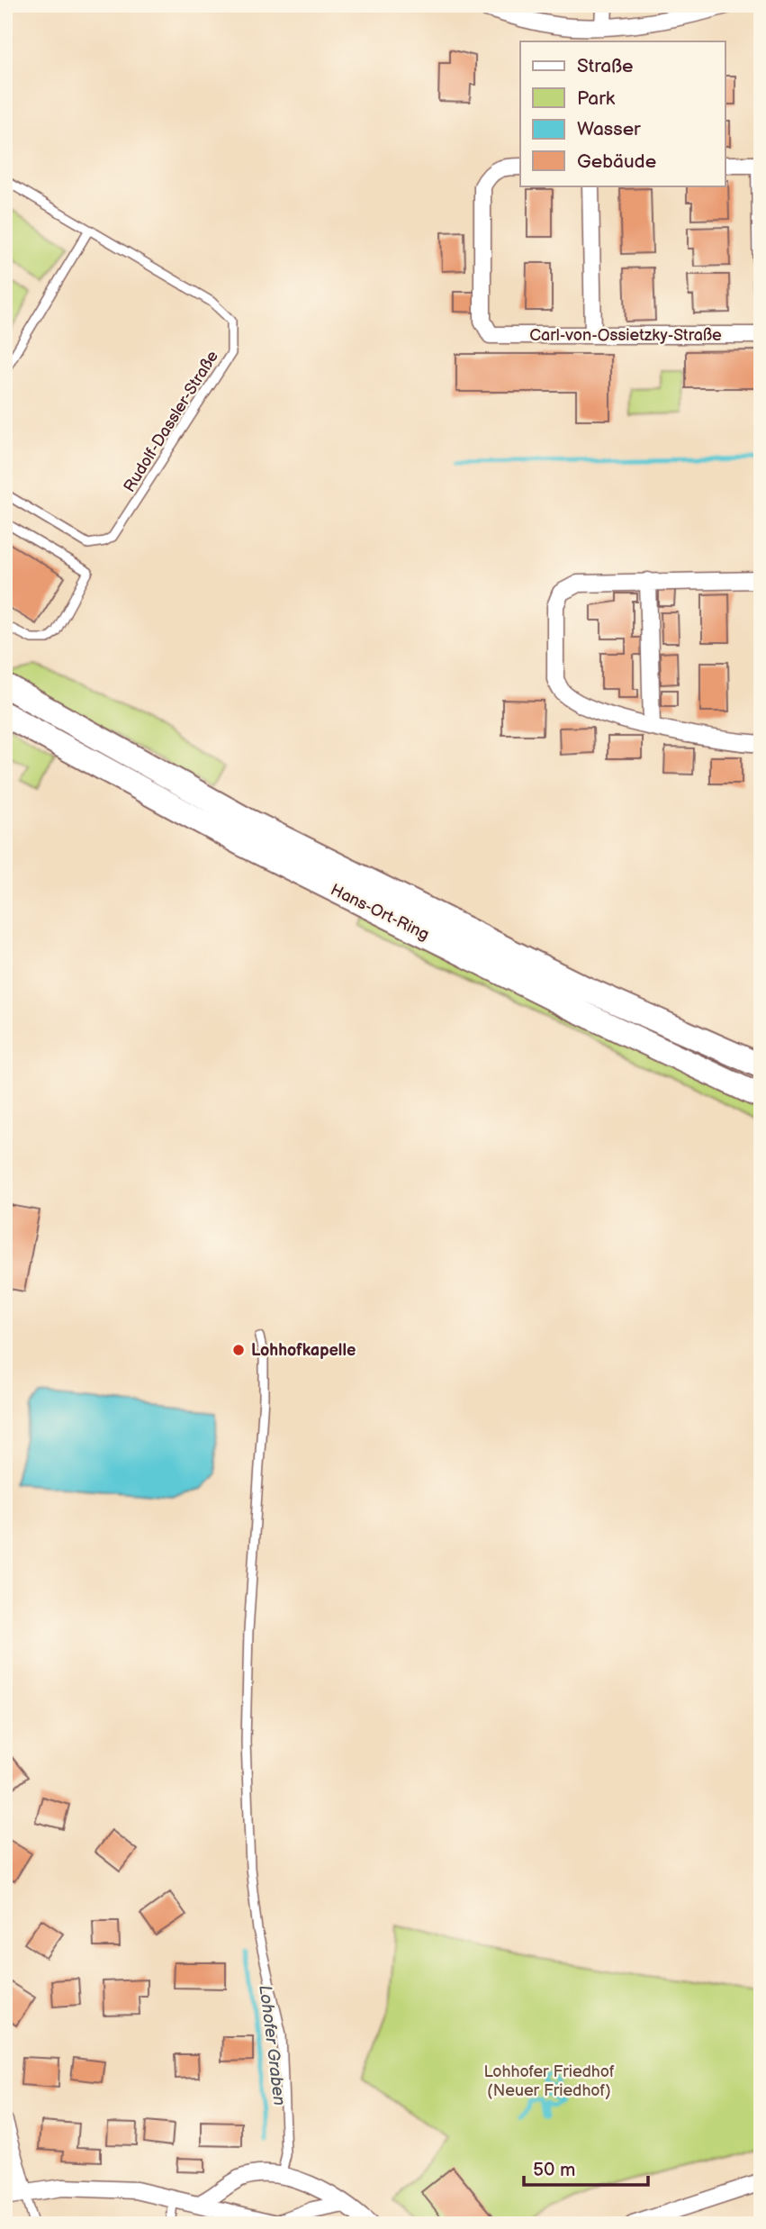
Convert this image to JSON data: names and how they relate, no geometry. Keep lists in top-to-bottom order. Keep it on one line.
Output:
{"streets":{"main road":["Hans-Ort-Ring"],"street":["Carl-von-Ossietzky-Straße"],"lane":["Rudolf-Dassler-Straße"]},"water":["Lohofer Graben"],"parks":["Lohhofer Friedhof (Neuer Friedhof)"],"places":["Lohhofkapelle"],"legend":["Straße","Park","Wasser","Gebäude"],"scale_bar":"50 m"}
